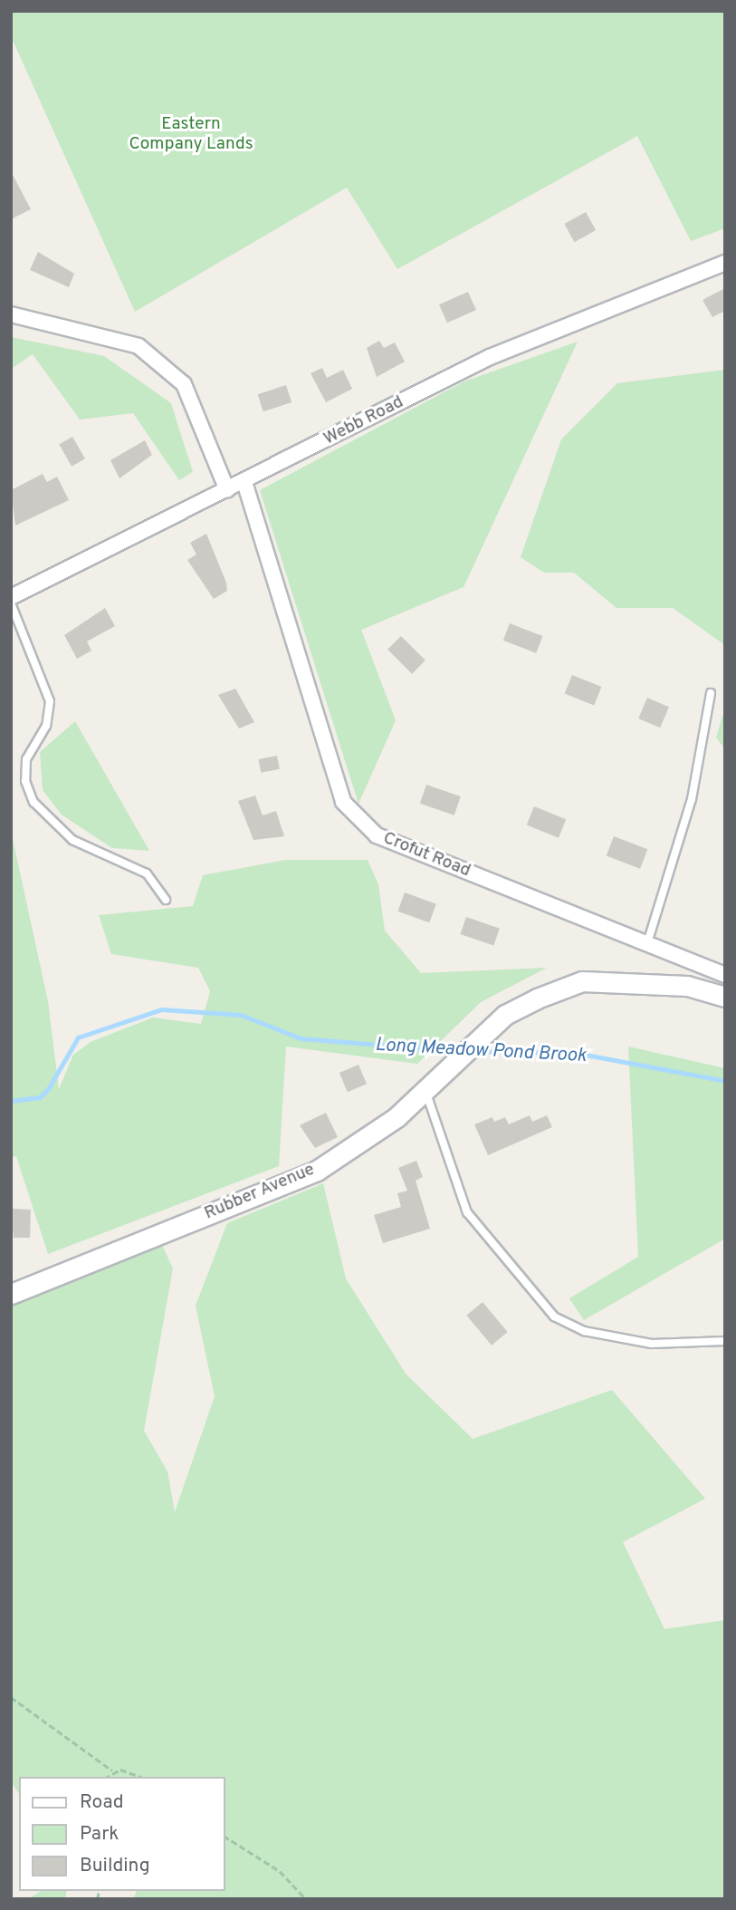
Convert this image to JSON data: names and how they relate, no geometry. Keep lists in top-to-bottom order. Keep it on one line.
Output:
{"streets":{"street":["Webb Road","Crofut Road","Rubber Avenue"]},"crossings":[["Webb Road","Crofut Road"]],"water":["Long Meadow Pond Brook"],"parks":["Eastern Company Lands"],"legend":["Road","Park","Building"]}
